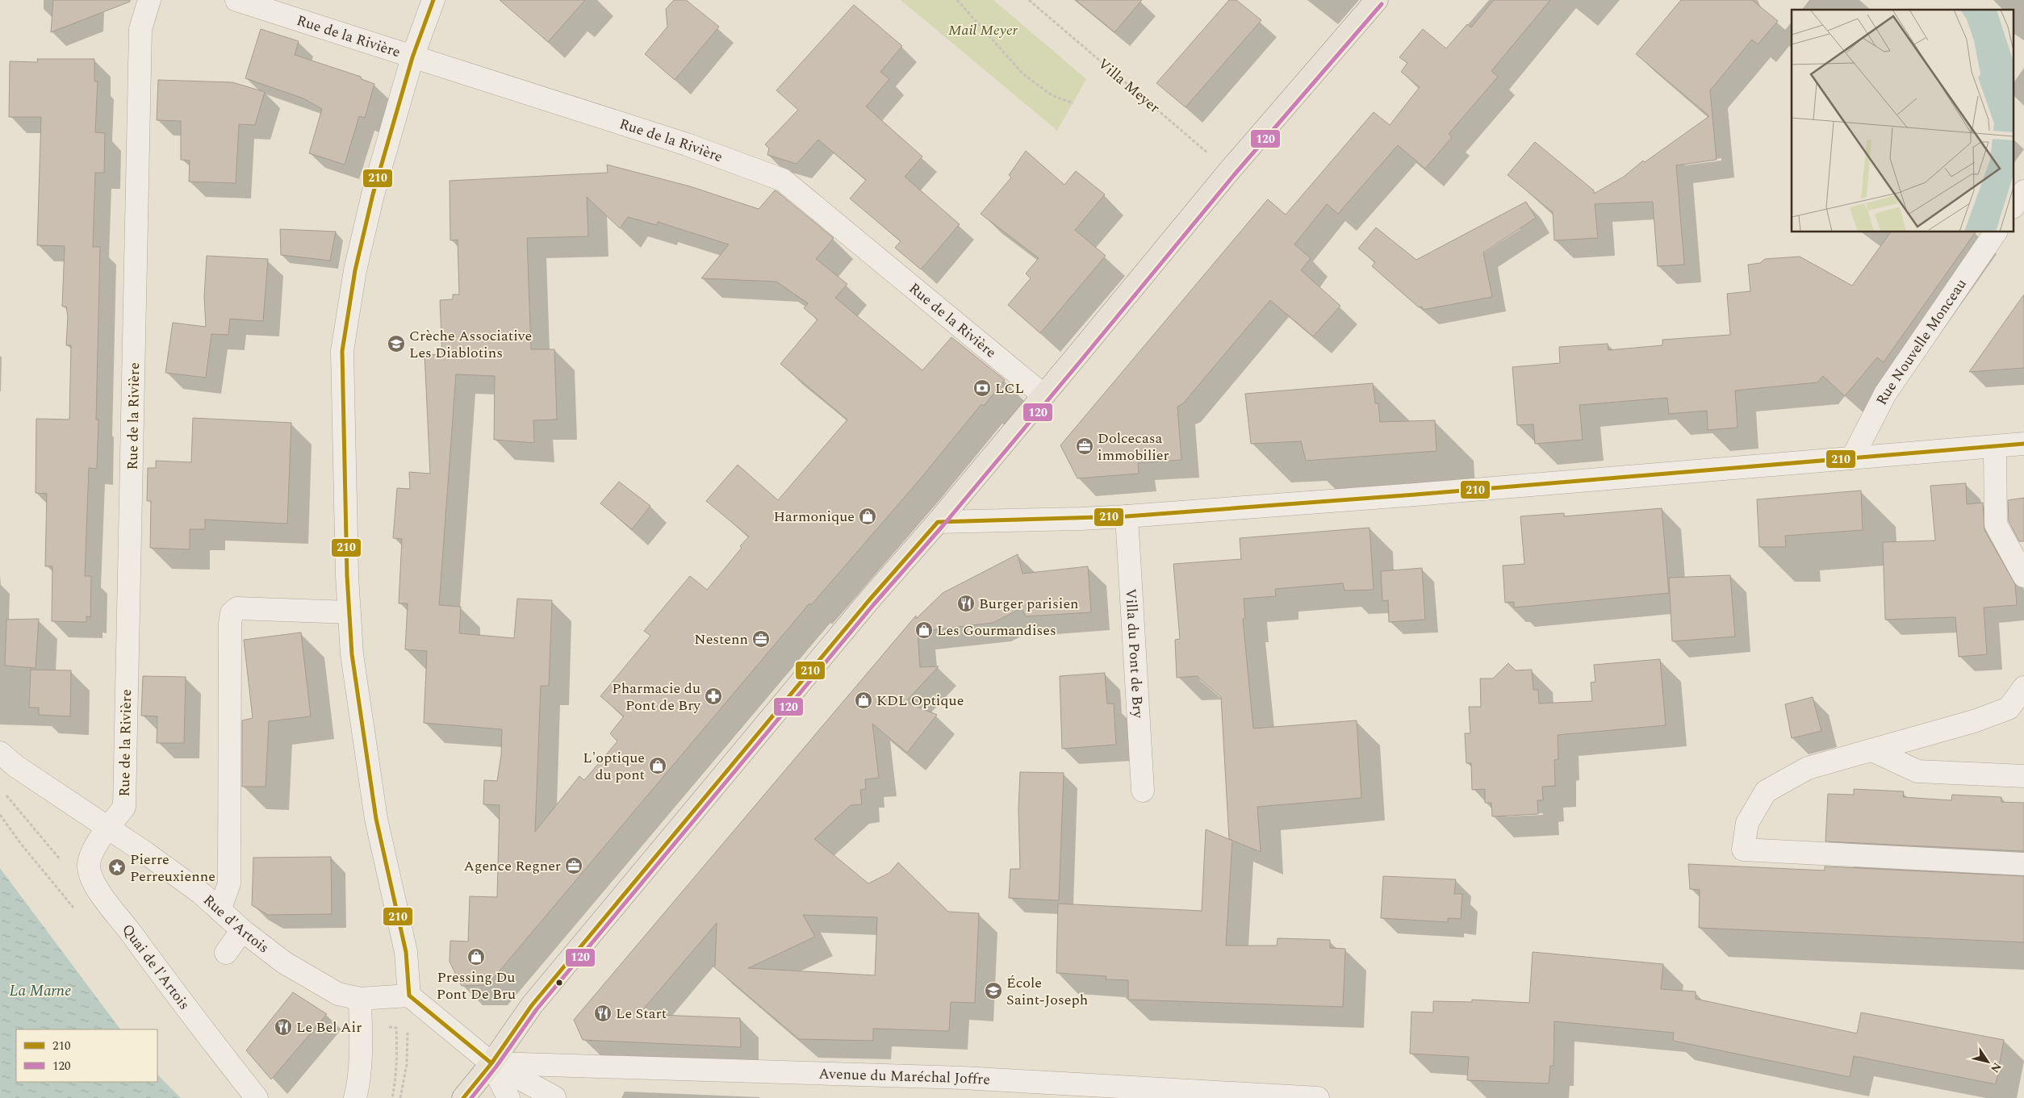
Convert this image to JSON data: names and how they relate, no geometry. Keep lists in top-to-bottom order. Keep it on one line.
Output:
{"streets":{"street":["Rue de la Rivière","Rue Nouvelle Monceau","Villa du Pont de Bry","Rue d'Artois","Quai de l'Artois","Avenue du Maréchal Joffre"],"path":["Villa Meyer"]},"crossings":[["Rue de la Rivière","Rue d'Artois"],["Rue de la Rivière","Quai de l'Artois"],["Rue d'Artois","Quai de l'Artois"]],"water":["La Marne"],"parks":["Mail Meyer"],"places":{"school or university":["Crèche Associative Les Diablotins","École Saint-Joseph"],"bank":["LCL"],"office":["Dolcecasa immobilier","Nestenn","Agence Regner"],"shop":["Harmonique","Les Gourmandises","KDL Optique","L'optique du pont","Pressing Du Pont De Bru"],"restaurant":["Burger parisien","Le Start","Le Bel Air"],"pharmacy":["Pharmacie du Pont de Bry"],"place":["Pierre Perreuxienne"]},"lines":["transit line 210","transit line 120"],"legend":["210","120"],"north":"bottom right"}
